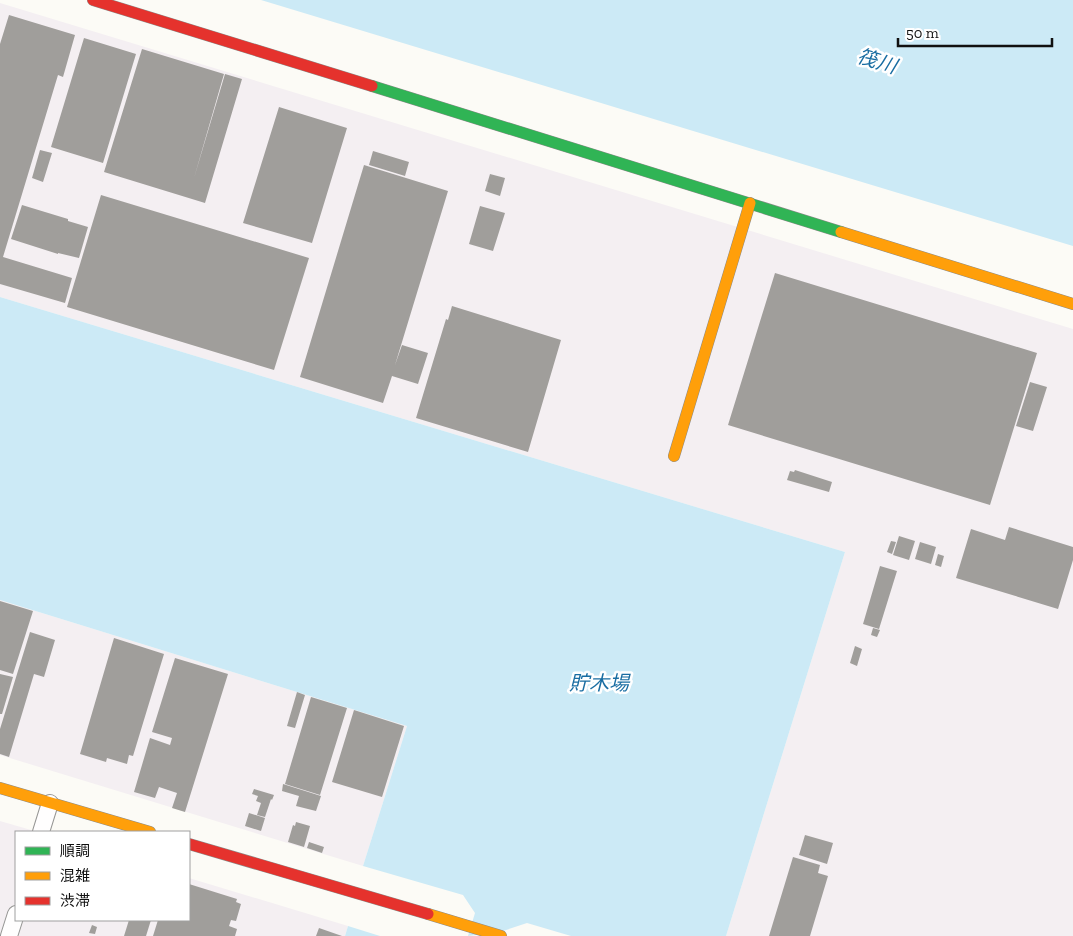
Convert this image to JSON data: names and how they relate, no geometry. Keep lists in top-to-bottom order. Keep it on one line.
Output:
{"water":["筏川","貯木場"],"legend":["順調","混雑","渋滞"],"scale_bar":"50 m"}
